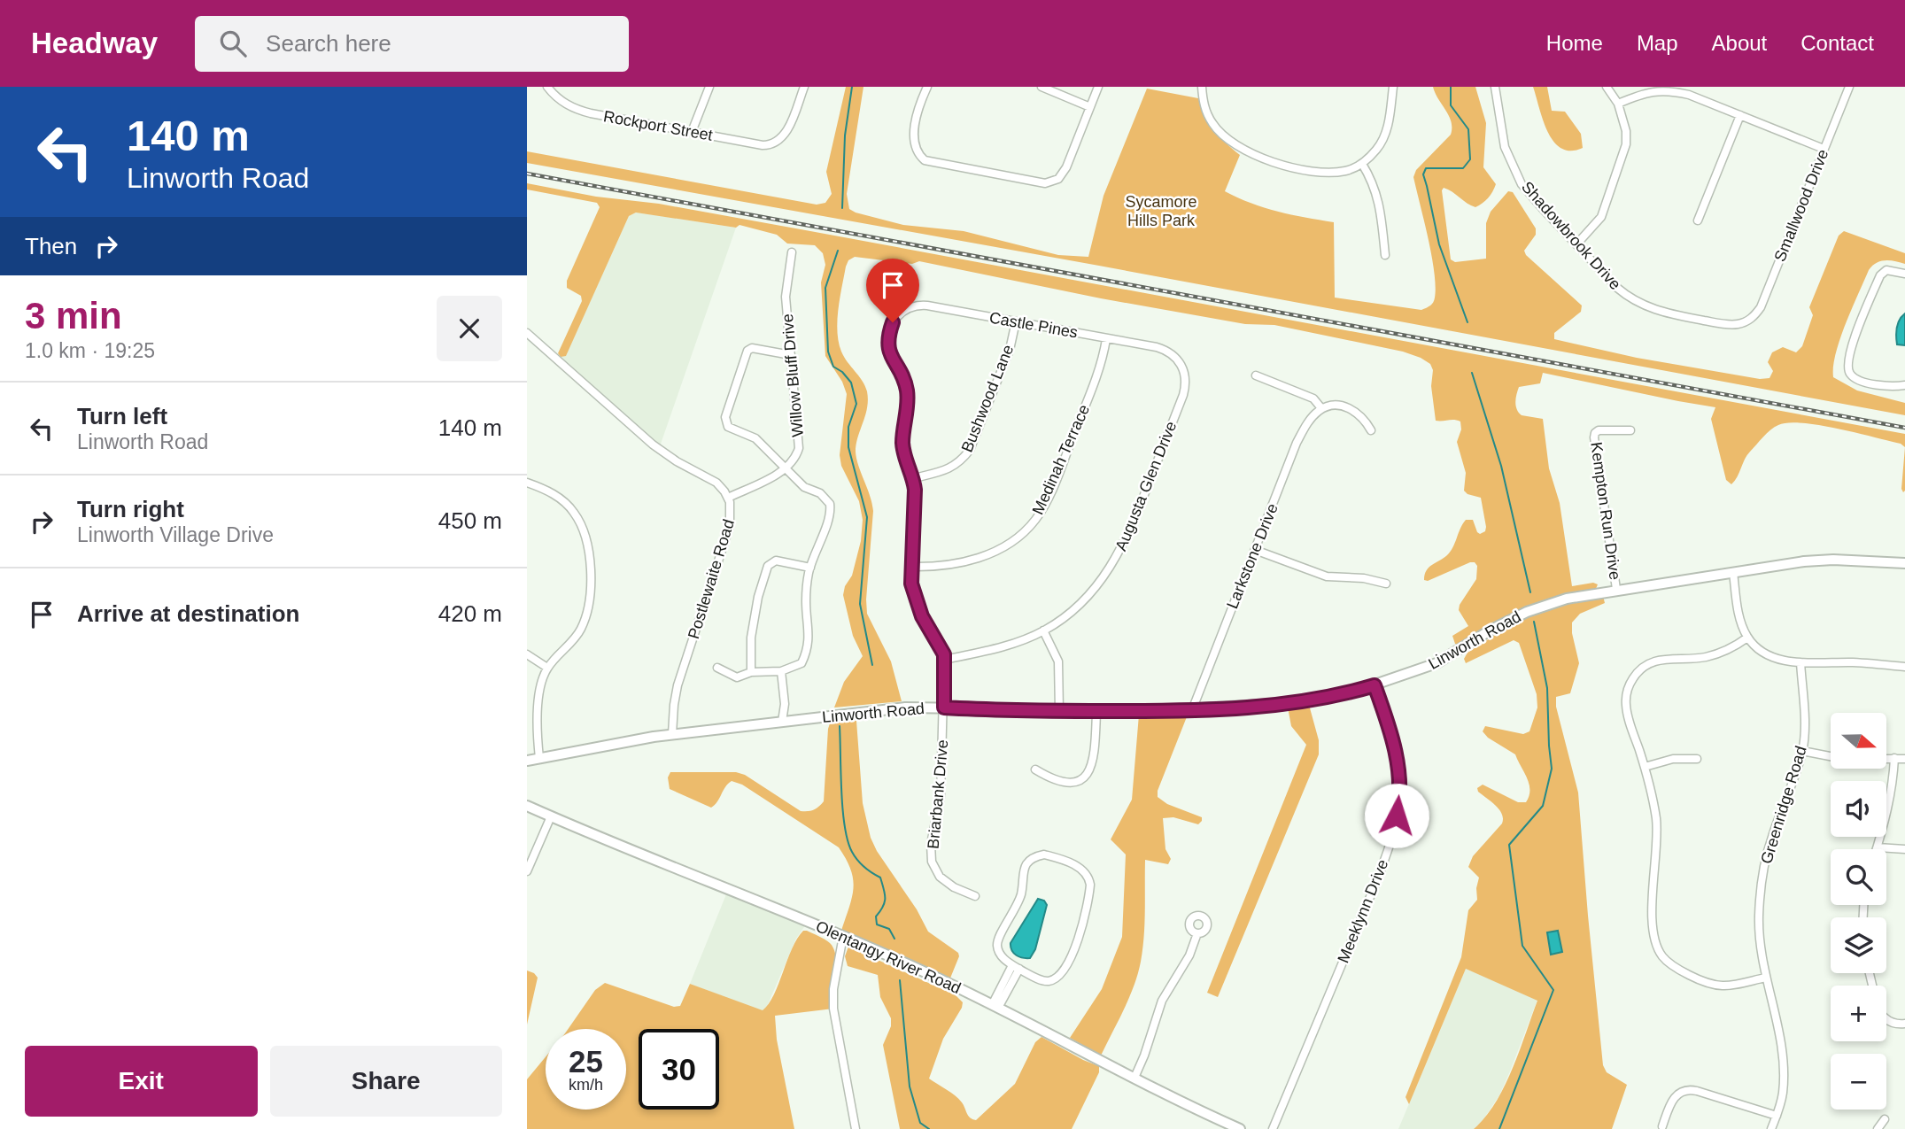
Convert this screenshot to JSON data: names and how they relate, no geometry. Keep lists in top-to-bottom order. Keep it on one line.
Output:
{"streets":{"main road":["Linworth Road","Olentangy River Road"],"street":["Rockport Street","Smallwood Drive","Shadowbrook Drive","Castle Pines","Willow Bluff Drive","Bushwood Lane","Medinah Terrace","Augusta Glen Drive","Kempton Run Drive","Larkstone Drive","Postlewaite Road","Briarbank Drive","Greenridge Road","Meeklynn Drive"]},"crossings":[["Smallwood Drive","Shadowbrook Drive"],["Castle Pines","Bushwood Lane"],["Castle Pines","Medinah Terrace"],["Castle Pines","Augusta Glen Drive"],["Augusta Glen Drive","Briarbank Drive"],["Kempton Run Drive","Linworth Road"],["Larkstone Drive","Linworth Road"],["Postlewaite Road","Linworth Road"],["Linworth Road","Briarbank Drive"],["Linworth Road","Meeklynn Drive"]],"parks":["Sycamore Hills Park"],"north":"right","page":{"header":"Headway","search":"Search here","nav":["Home","Map","About","Contact"],"turn":["140 m","Linworth Road"],"then":"Then","heading":["3 min","1.0 km · 19:25"],"list":[{"name":"Turn left","note":"Linworth Road","value":"140 m"},{"name":"Turn right","note":"Linworth Village Drive","value":"450 m"},{"name":"Arrive at destination","value":"420 m"}],"map_buttons":["+","−"],"speed":"25 km/h","limit":"30","buttons":["Exit","Share"]}}
